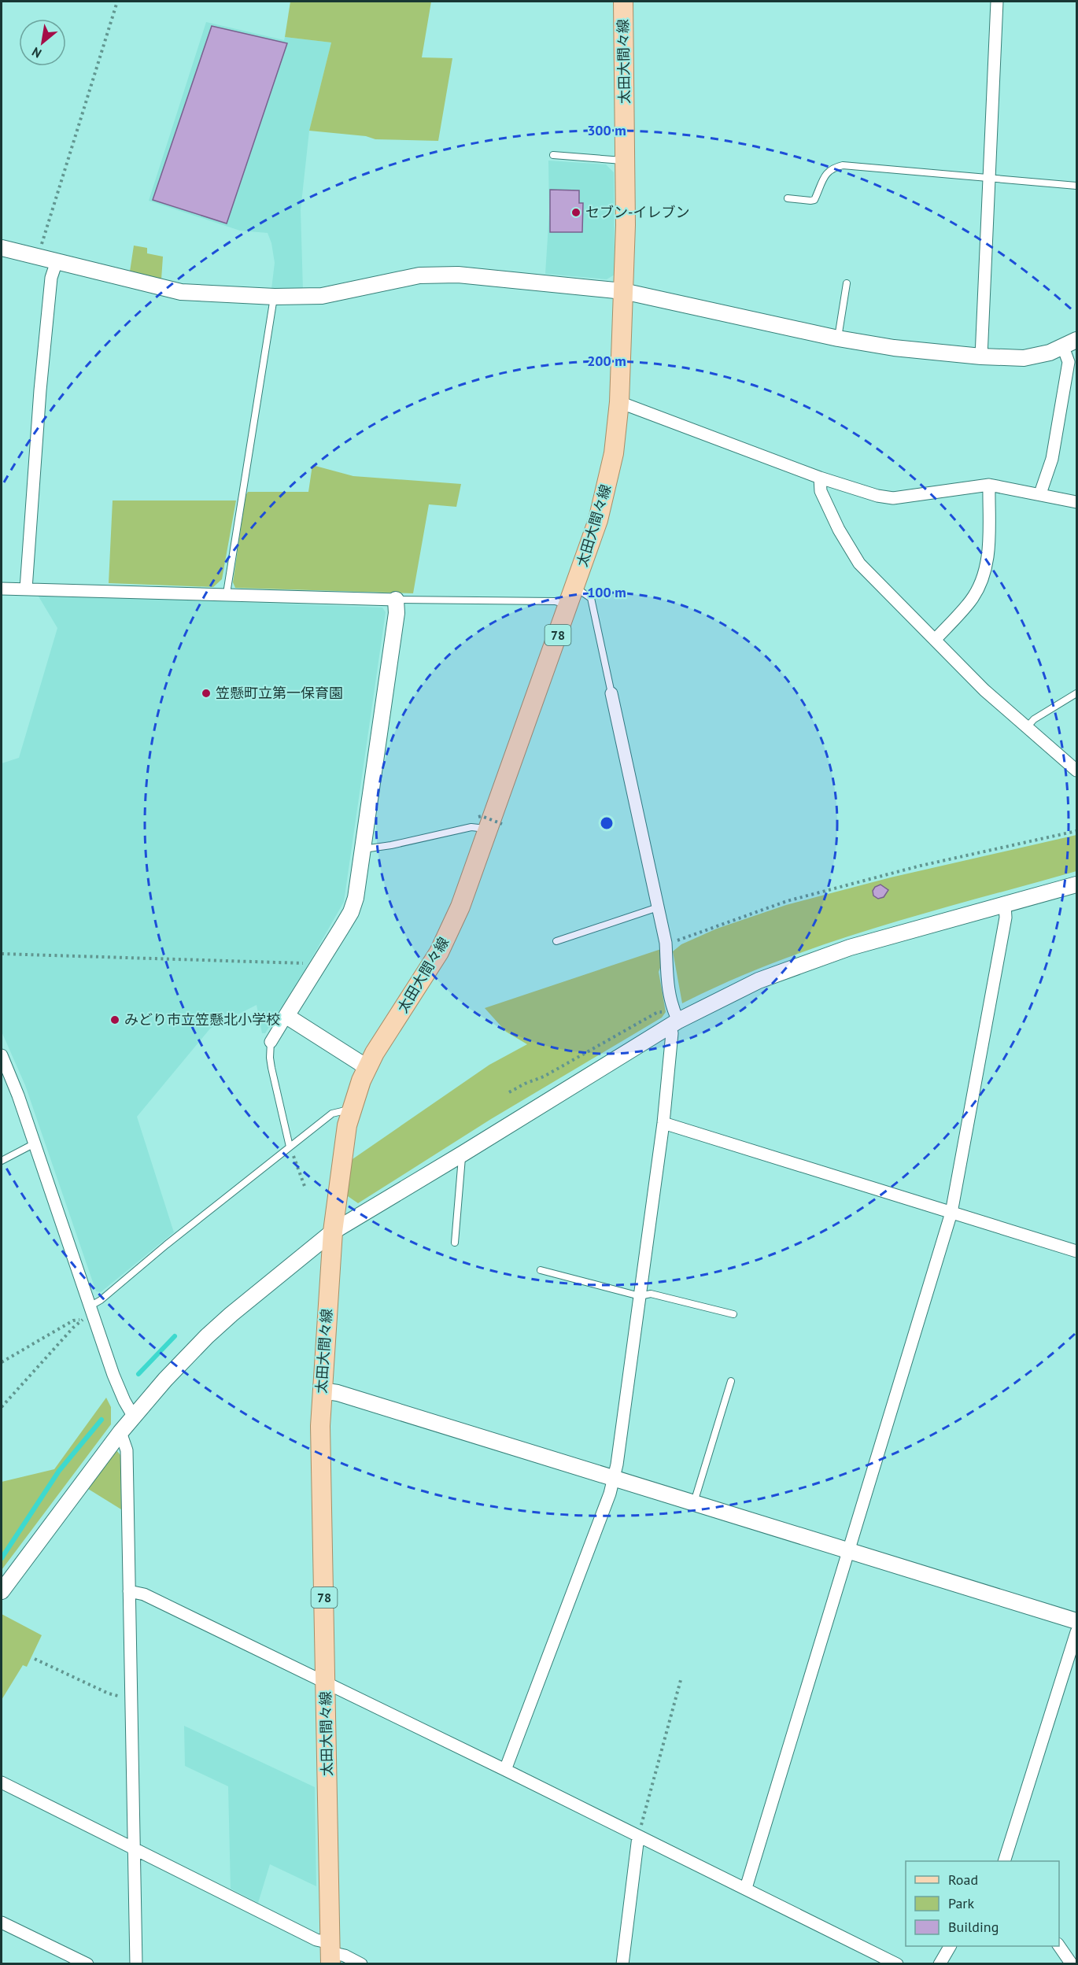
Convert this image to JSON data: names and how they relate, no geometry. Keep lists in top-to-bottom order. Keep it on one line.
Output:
{"streets":{"main road":["太田大間々線","78"]},"places":["セブン-イレブン","笠懸町立第一保育園","みどり市立笠懸北小学校"],"legend":["Road","Park","Building"],"north":"bottom left","rings":["300 m","200 m","100 m"]}
